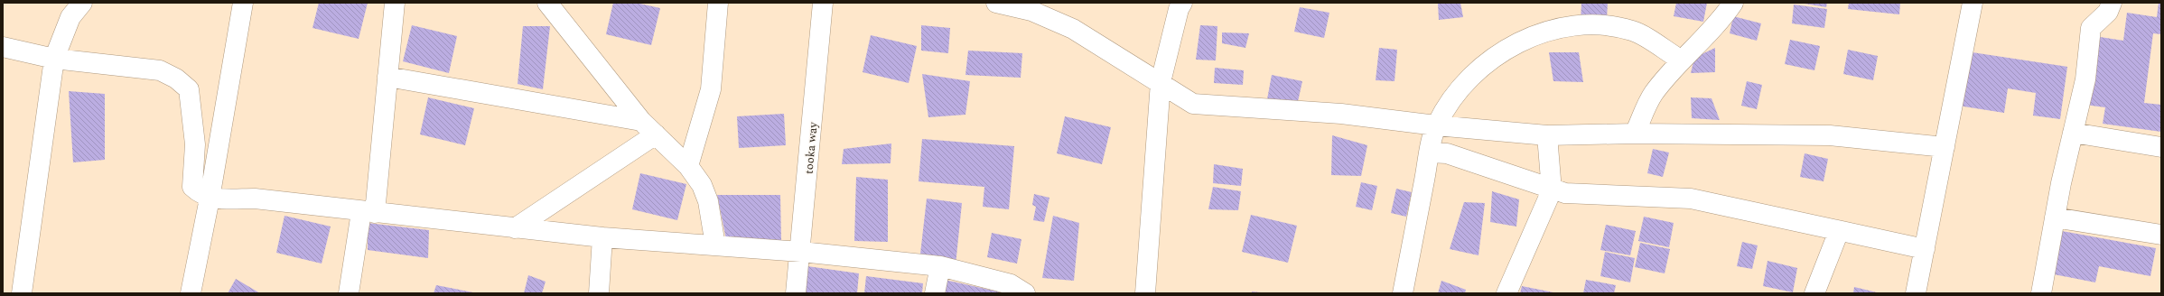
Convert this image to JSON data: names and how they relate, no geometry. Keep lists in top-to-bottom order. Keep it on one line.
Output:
{"streets":{"street":["tooka way"]}}
